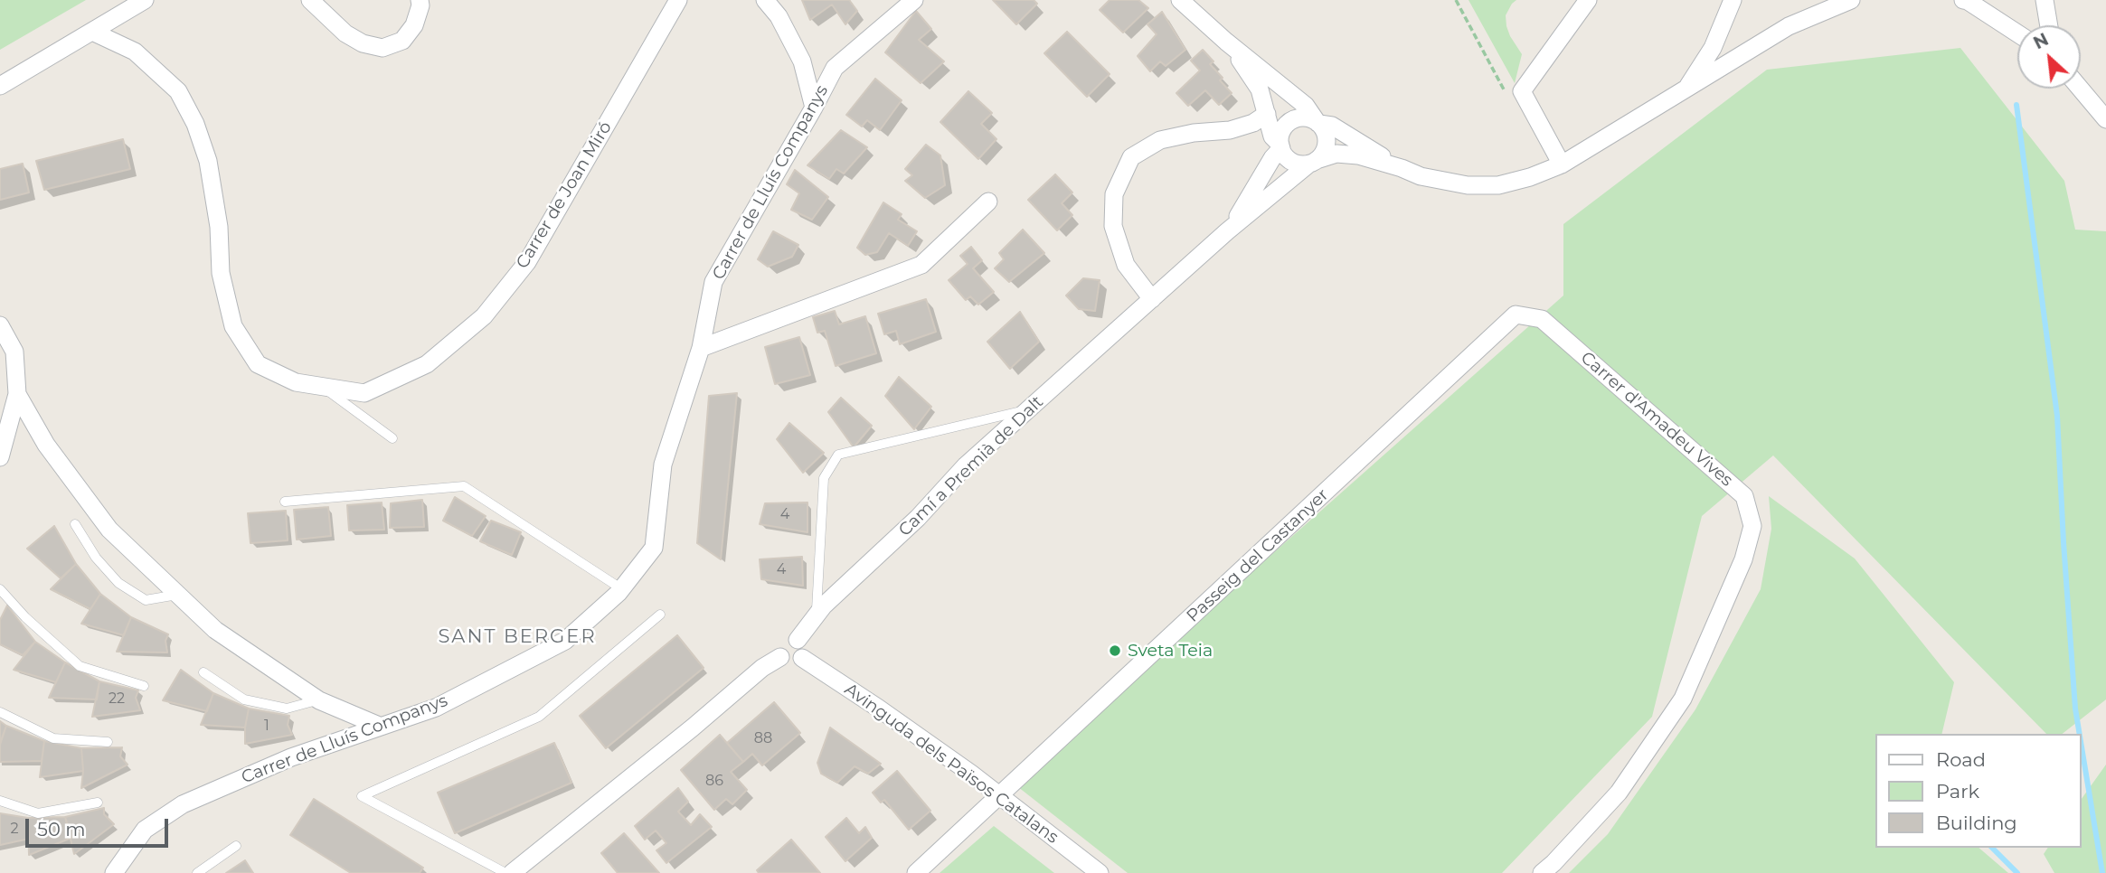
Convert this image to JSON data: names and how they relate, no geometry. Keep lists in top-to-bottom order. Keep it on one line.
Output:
{"streets":{"street":["Carrer de Lluís Companys","Carrer de Joan Miró","Carrer d'Amadeu Vives","Camí a Premià de Dalt","Passeig del Castanyer","Avinguda dels Països Catalans"]},"crossings":[["Carrer d'Amadeu Vives","Passeig del Castanyer"],["Camí a Premià de Dalt","Avinguda dels Països Catalans"],["Passeig del Castanyer","Avinguda dels Països Catalans"]],"districts":["SANT BERGER"],"places":["Sveta Teia"],"house_numbers":["4","4","22","1","88","86","2"],"legend":["Road","Park","Building"],"scale_bar":"50 m","north":"top left"}
